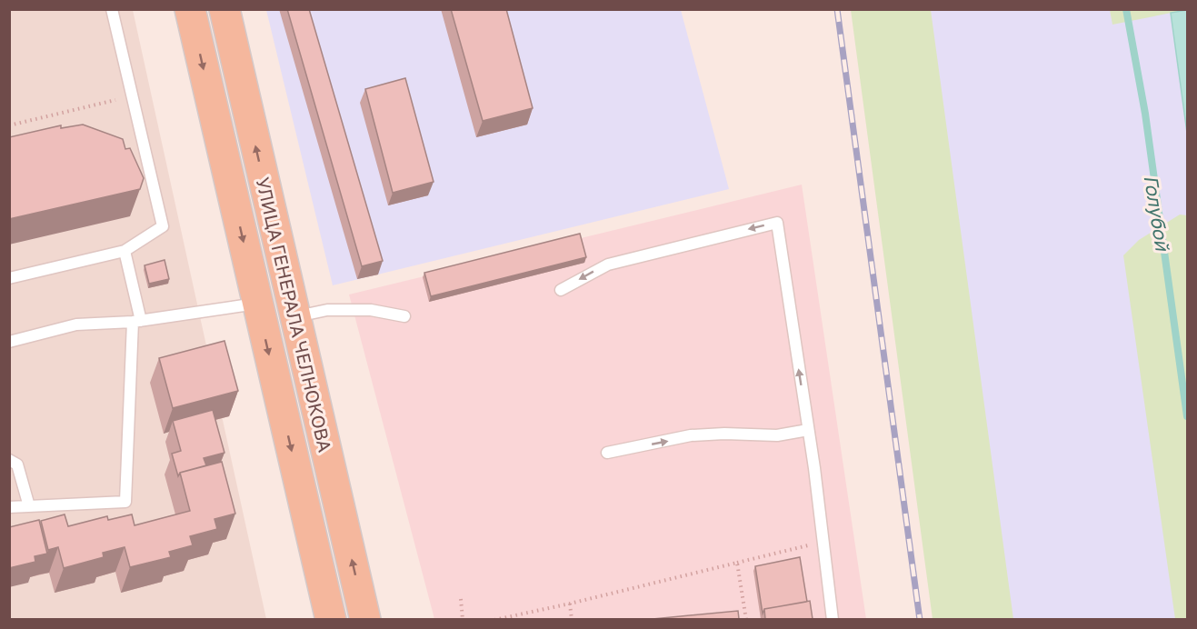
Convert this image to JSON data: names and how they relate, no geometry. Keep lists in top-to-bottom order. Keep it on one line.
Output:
{"streets":{"main road":["УЛИЦА ГЕНЕРАЛА ЧЕЛНОКОВА"]},"water":["Голубой"]}
